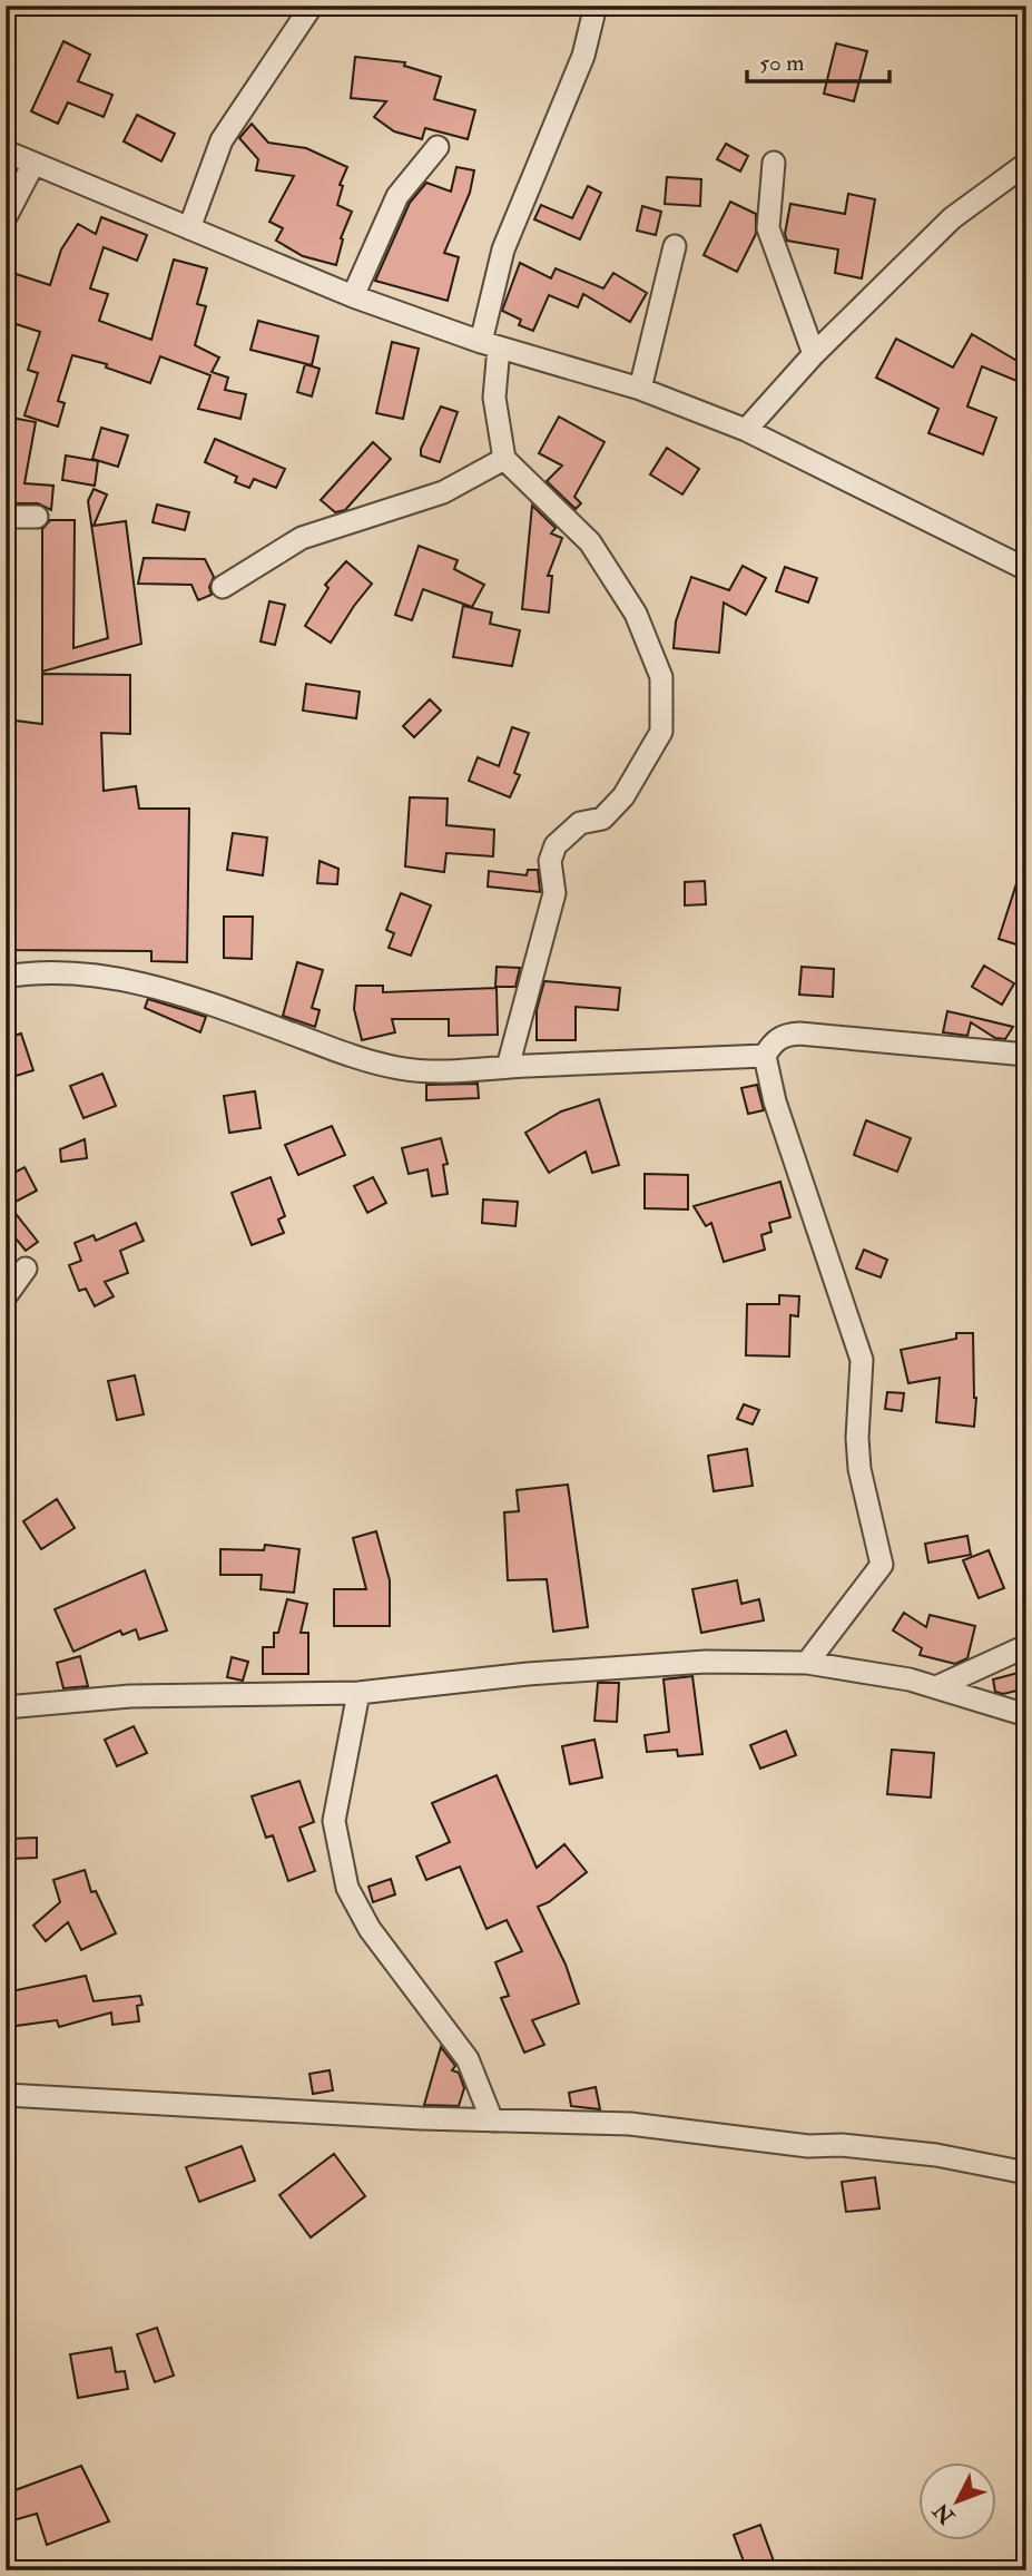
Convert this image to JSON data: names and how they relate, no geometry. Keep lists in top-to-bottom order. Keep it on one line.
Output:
{"scale_bar":"50 m","north":"bottom left"}
